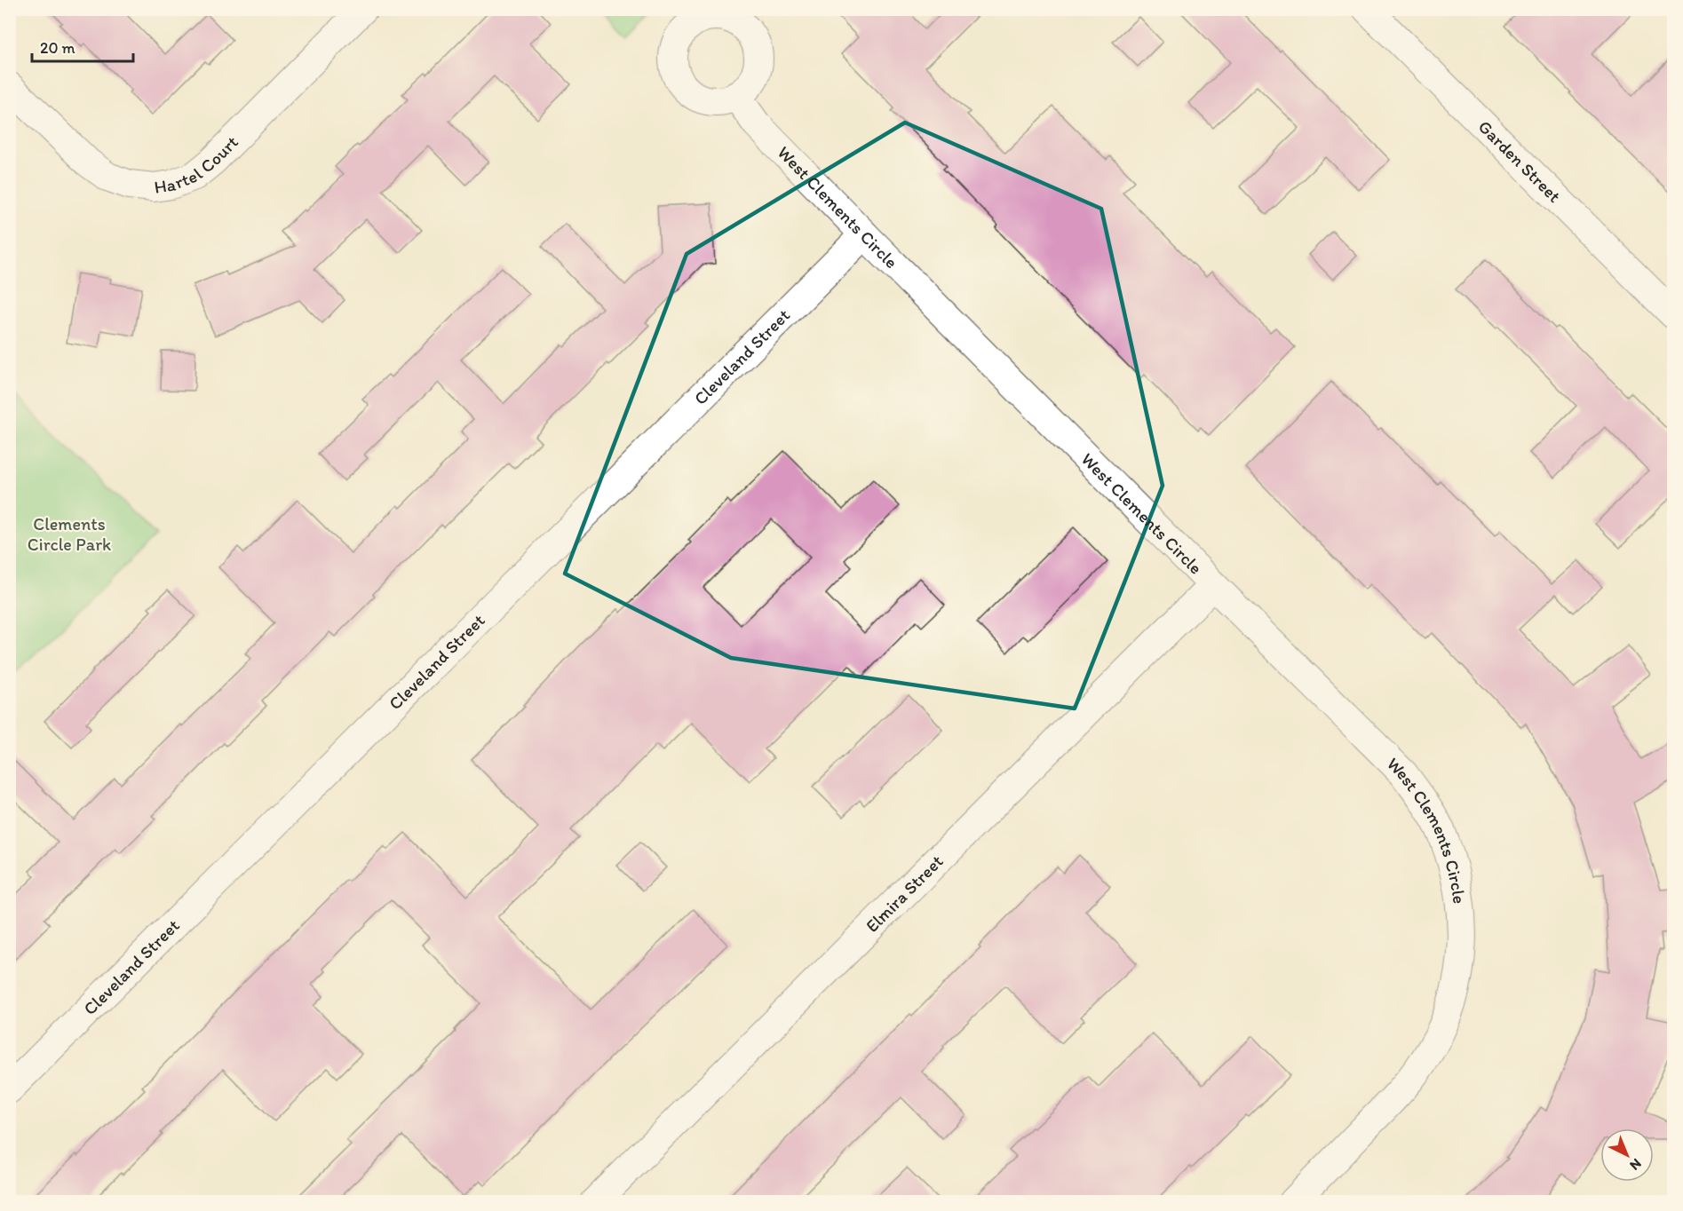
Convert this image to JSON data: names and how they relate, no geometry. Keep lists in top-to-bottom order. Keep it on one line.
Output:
{"streets":{"street":["Hartel Court","Garden Street","West Clements Circle","Cleveland Street","Elmira Street"]},"crossings":[["West Clements Circle","Cleveland Street"],["West Clements Circle","Elmira Street"]],"parks":["Clements Circle Park"],"scale_bar":"20 m","north":"bottom right"}
